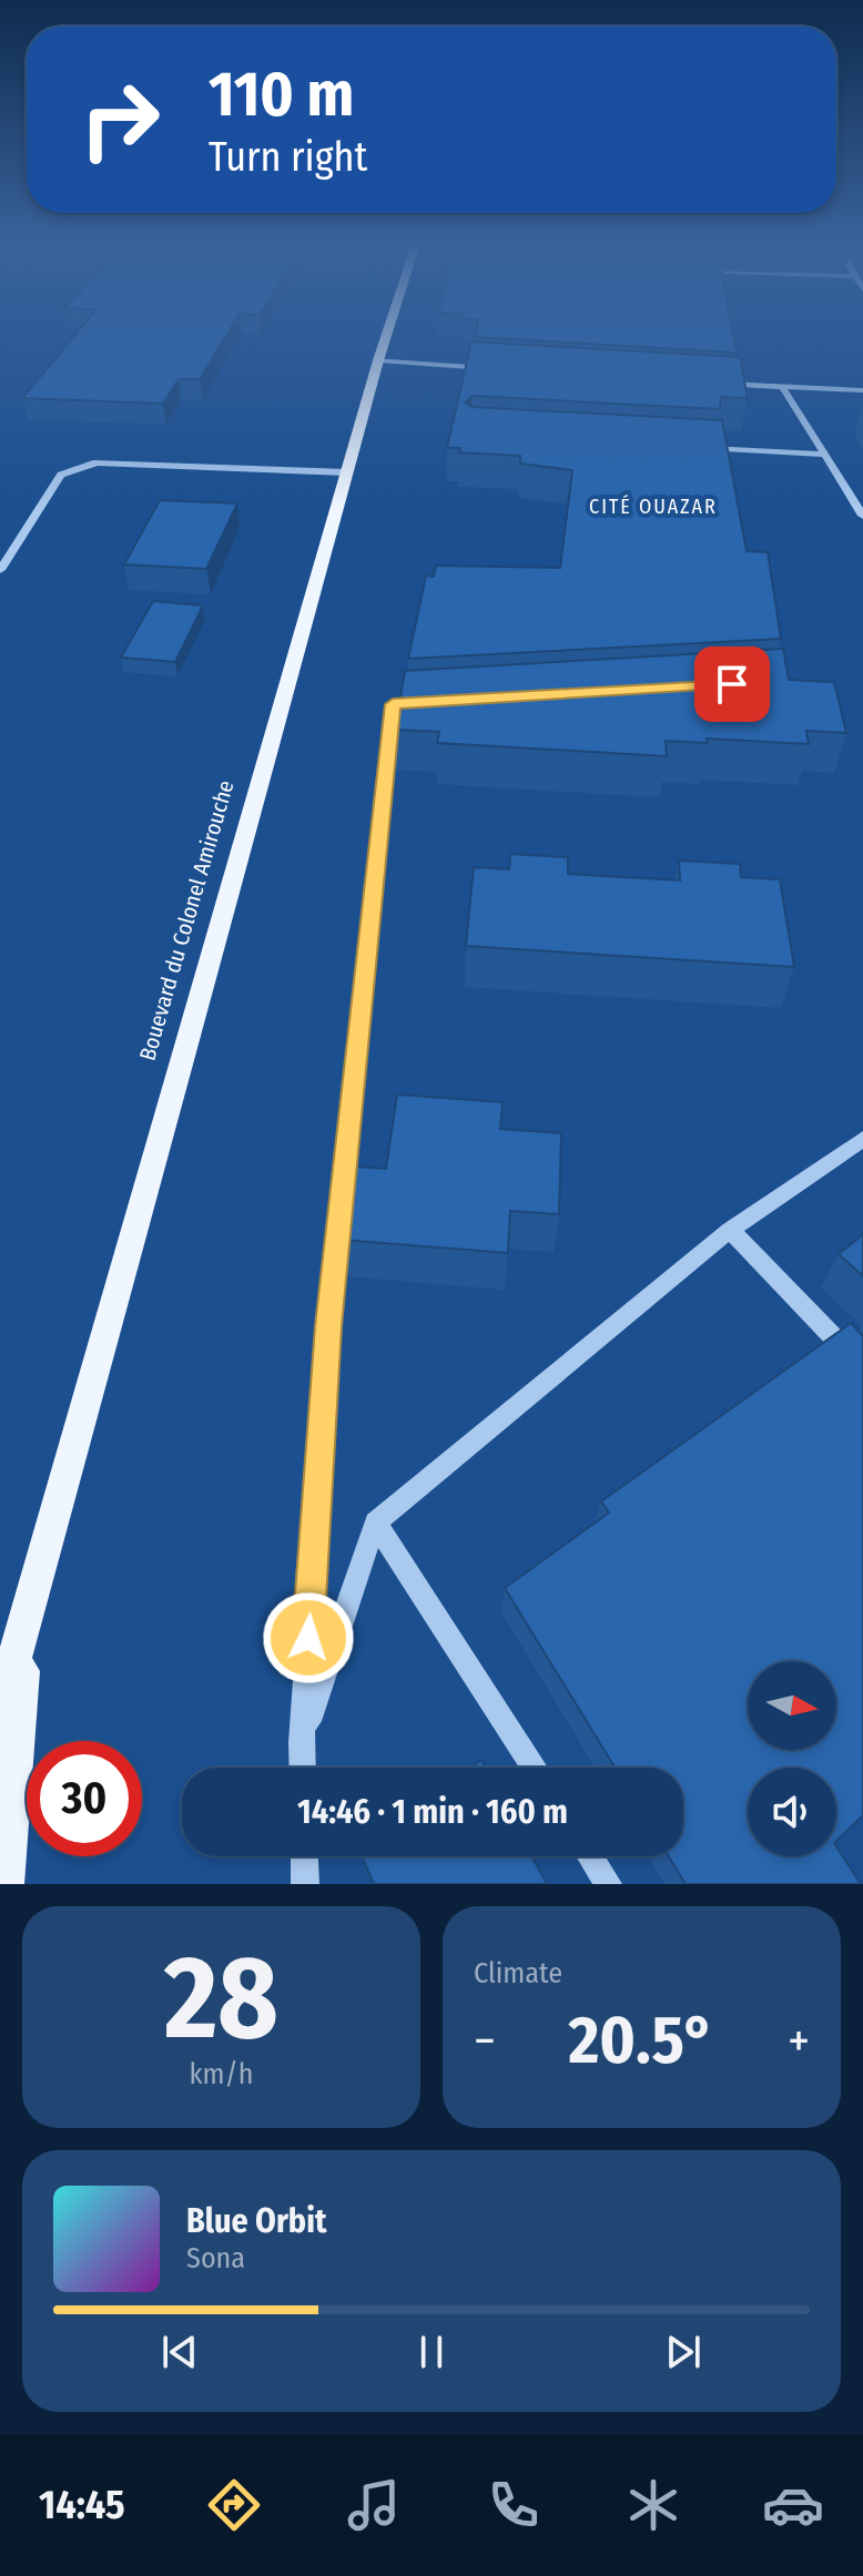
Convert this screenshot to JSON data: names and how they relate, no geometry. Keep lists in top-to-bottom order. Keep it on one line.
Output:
{"streets":{"main road":["Bouevard du Colonel Amirouche"]},"districts":["CITÉ OUAZAR"],"north":"right","page":{"turn":["110 m","Turn right"],"limit":"30","trip":"14:46 · 1 min · 160 m","tile":[["28","km/h"],"Climate"],"heat":["−","20.5°","+"],"song":["Blue Orbit","Sona"],"tabs":"14:45"}}
